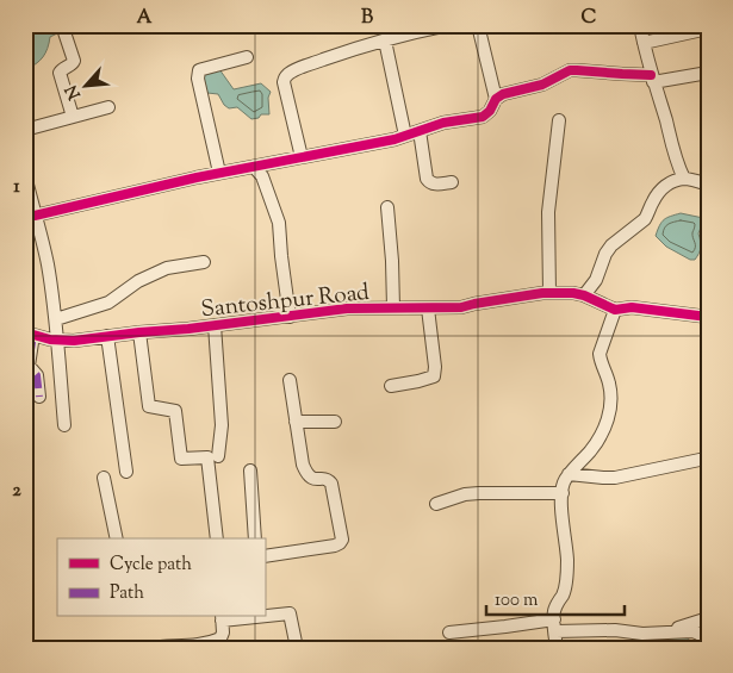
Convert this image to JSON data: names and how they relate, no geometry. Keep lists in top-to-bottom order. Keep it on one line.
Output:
{"streets":{"street":["Santoshpur Road"]},"legend":["Cycle path","Path"],"scale_bar":"100 m","north":"bottom left","grid":{"columns":["A","B","C"],"rows":["1","2"]}}
